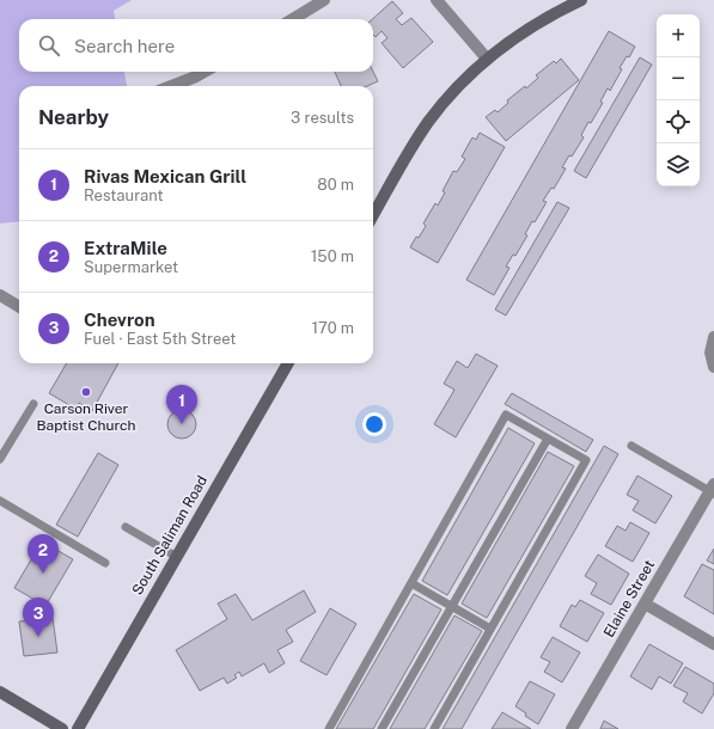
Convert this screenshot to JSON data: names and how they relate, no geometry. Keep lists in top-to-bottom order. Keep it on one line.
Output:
{"streets":{"main road":["South Saliman Road"],"street":["Elaine Street"]},"places":["Carson River Baptist Church"],"page":{"map_buttons":["+","−"],"search":"Search here","heading":["Nearby","3 results"],"list":[{"mark":"1","name":"Rivas Mexican Grill","note":"Restaurant","value":"80 m"},{"mark":"2","name":"ExtraMile","note":"Supermarket","value":"150 m"},{"mark":"3","name":"Chevron","note":"Fuel · East 5th Street","value":"170 m"}],"pins":["1","2","3"]}}
